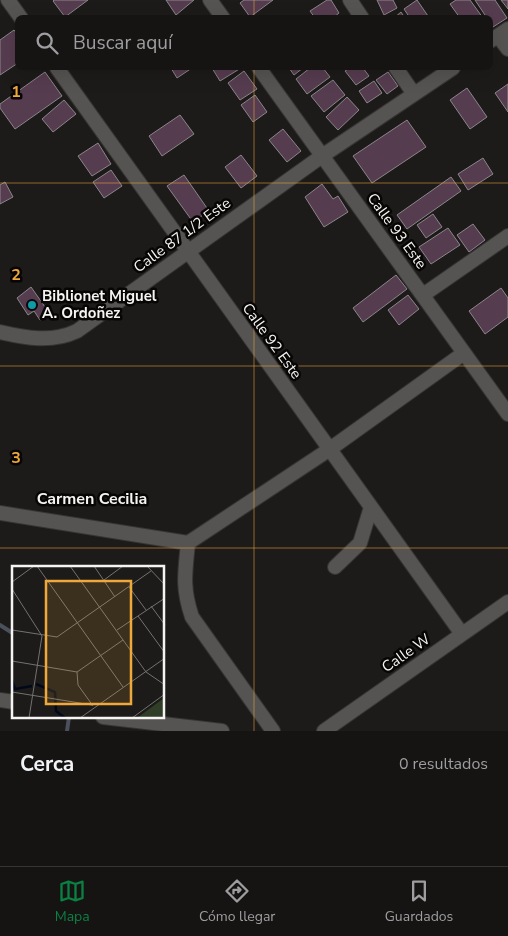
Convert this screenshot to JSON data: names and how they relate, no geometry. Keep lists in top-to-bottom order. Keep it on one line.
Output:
{"streets":{"street":["Calle 93 Este","Calle 87 1/2 Este","Calle 92 Este","Calle W"]},"crossings":[["Calle 93 Este","Calle 87 1/2 Este"],["Calle 87 1/2 Este","Calle 92 Este"],["Calle 92 Este","Calle W"]],"districts":["Carmen Cecilia"],"places":["Biblionet Miguel A. Ordoñez"],"page":{"search":"Buscar aquí","heading":["Cerca","0 resultados"],"nav":["Mapa","Cómo llegar","Guardados"]},"grid":{"rows":["1","2","3"]}}
